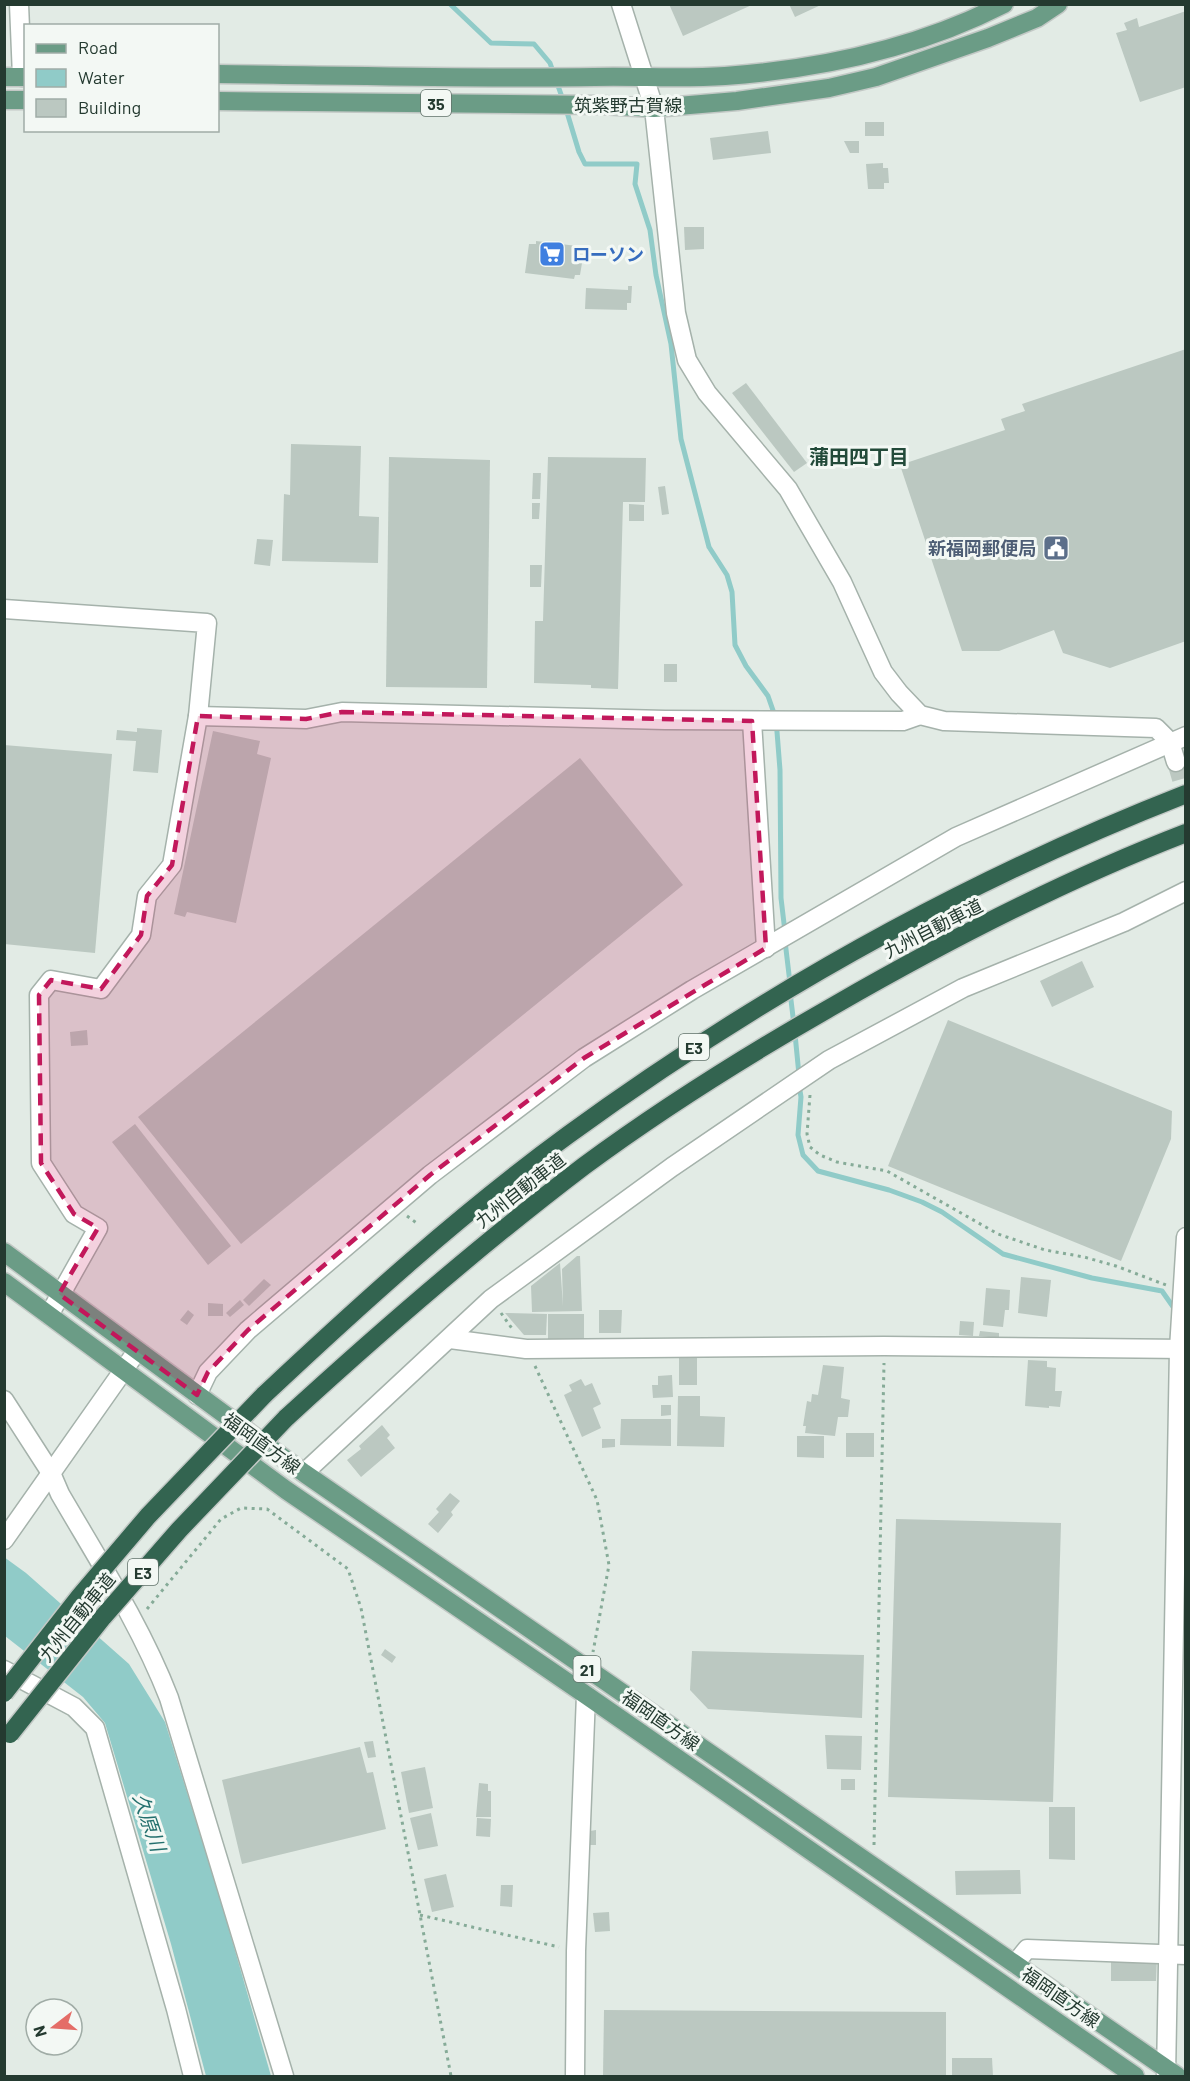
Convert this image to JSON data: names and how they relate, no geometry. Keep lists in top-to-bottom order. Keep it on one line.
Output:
{"streets":{"highway":["九州自動車道","E3"],"main road":["35","筑紫野古賀線","福岡直方線","21"]},"districts":["蒲田四丁目"],"water":["久原川"],"places":{"supermarket":["ローソン"],"public building":["新福岡郵便局"]},"legend":["Road","Water","Building"],"north":"left"}
